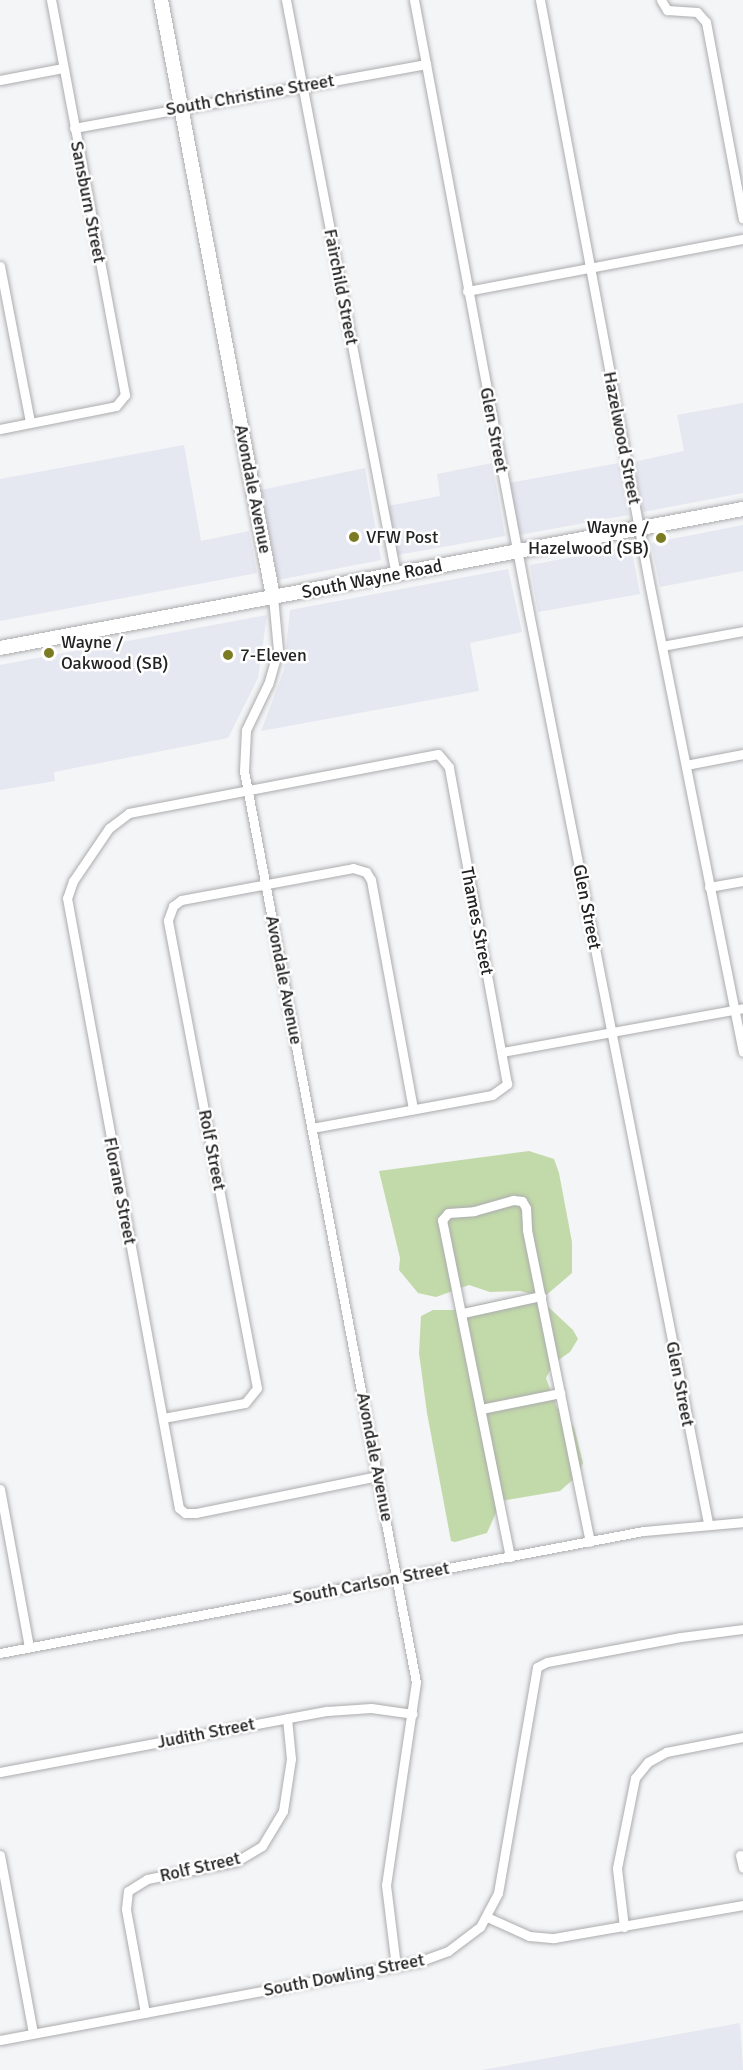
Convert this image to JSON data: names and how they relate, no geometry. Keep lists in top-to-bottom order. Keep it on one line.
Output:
{"streets":{"main road":["Avondale Avenue","South Wayne Road"],"street":["South Christine Street","Sansburn Street","Fairchild Street","Glen Street","Hazelwood Street","Thames Street","Rolf Street","Florane Street","South Carlson Street","Judith Street","South Dowling Street"]},"crossings":[["South Christine Street","Sansburn Street"],["South Christine Street","Fairchild Street"],["South Christine Street","Glen Street"],["South Christine Street","Avondale Avenue"],["Fairchild Street","South Wayne Road"],["Glen Street","South Wayne Road"],["Glen Street","South Carlson Street"],["Hazelwood Street","South Wayne Road"],["Avondale Avenue","South Wayne Road"],["Avondale Avenue","Thames Street"],["Avondale Avenue","Rolf Street"],["Avondale Avenue","Florane Street"],["Avondale Avenue","South Carlson Street"],["Avondale Avenue","Judith Street"],["Avondale Avenue","South Dowling Street"],["Thames Street","Rolf Street"],["Thames Street","Florane Street"],["Rolf Street","Florane Street"],["Rolf Street","Judith Street"],["Rolf Street","South Dowling Street"]],"places":["VFW Post","Wayne / Hazelwood (SB)","Wayne / Oakwood (SB)","7-Eleven"]}
